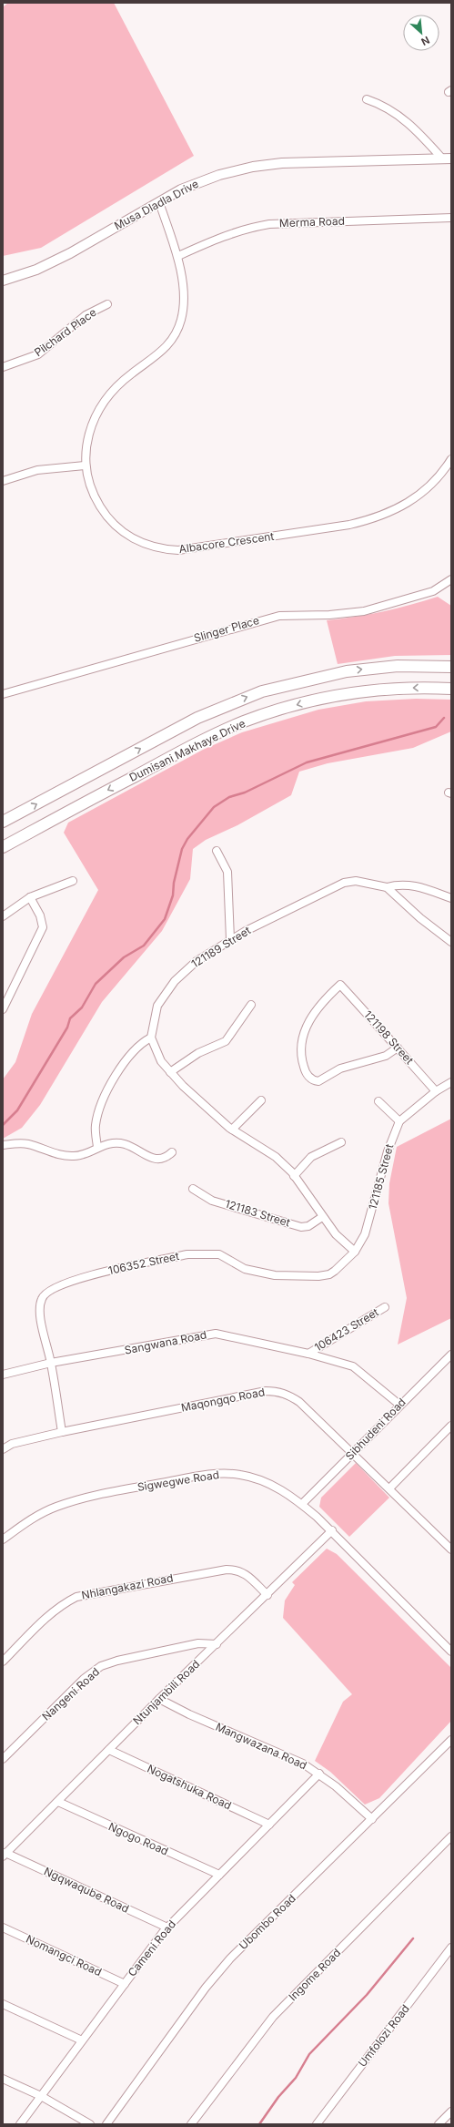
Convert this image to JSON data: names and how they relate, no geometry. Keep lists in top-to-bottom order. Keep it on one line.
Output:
{"streets":{"main road":["Dumisani Makhaye Drive"],"street":["Musa Dladla Drive","Merma Road","Pilchard Place","Albacore Crescent","Slinger Place","121189 Street","121198 Street","121185 Street","121183 Street","106352 Street","106423 Street","Sangwana Road","Maqongqo Road","Sibhudeni Road","Sigwegwe Road","Nhlangakazi Road","Ntunjambili Road","Nangeni Road","Mangwazana Road","Nogatshuka Road","Ngogo Road","Ngqwaqube Road","Ubombo Road","Cameni Road","Nomangci Road","Ingome Road","Umfolozi Road"]},"crossings":[["Musa Dladla Drive","Albacore Crescent"],["Merma Road","Albacore Crescent"],["121185 Street","106352 Street"],["106352 Street","Sangwana Road"],["106352 Street","Maqongqo Road"],["106423 Street","Sangwana Road"],["Sangwana Road","Sibhudeni Road"],["Maqongqo Road","Sibhudeni Road"],["Sibhudeni Road","Sigwegwe Road"],["Sigwegwe Road","Ntunjambili Road"],["Nhlangakazi Road","Ntunjambili Road"],["Ntunjambili Road","Nangeni Road"],["Ntunjambili Road","Mangwazana Road"],["Ntunjambili Road","Nogatshuka Road"],["Ntunjambili Road","Ngogo Road"],["Ntunjambili Road","Ngqwaqube Road"],["Mangwazana Road","Ubombo Road"],["Mangwazana Road","Cameni Road"],["Nogatshuka Road","Cameni Road"],["Ngogo Road","Cameni Road"],["Ngqwaqube Road","Cameni Road"],["Cameni Road","Nomangci Road"]],"north":"bottom right"}
